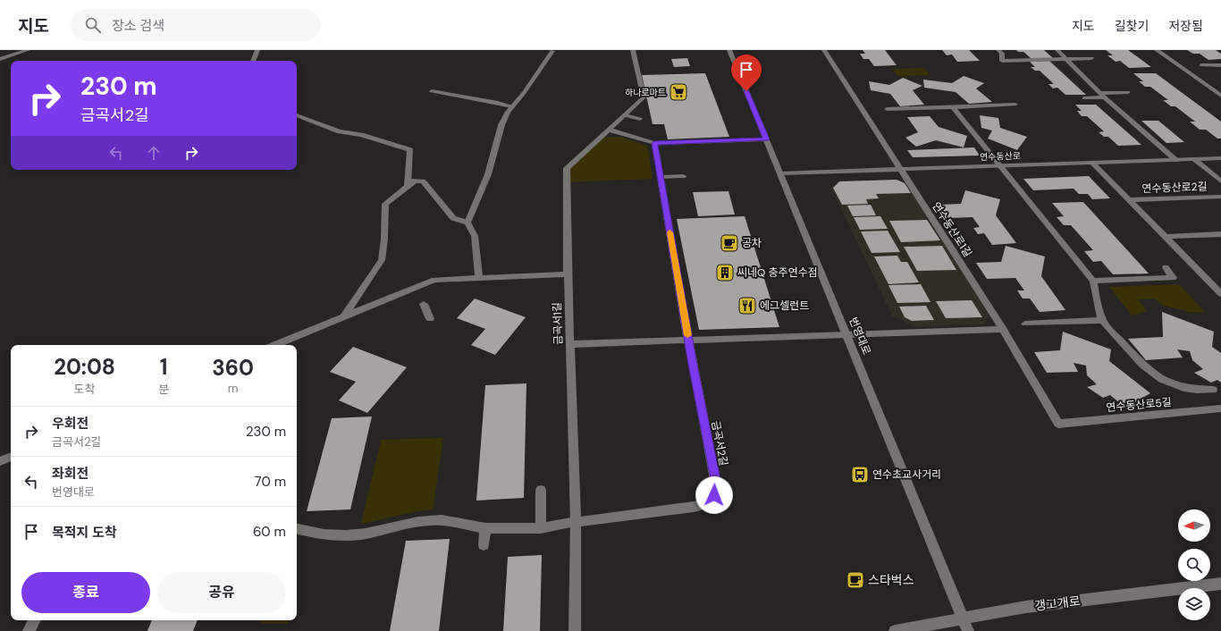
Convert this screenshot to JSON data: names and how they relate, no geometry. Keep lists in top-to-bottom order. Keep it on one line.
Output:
{"streets":{"street":["연수동산로","연수동산로2길","연수동산로1길","금곡서1길","번영대로","연수동산로5길","금곡서2길","갱고개로"]},"crossings":[["연수동산로","연수동산로2길"],["연수동산로","연수동산로1길"],["연수동산로","번영대로"],["연수동산로1길","연수동산로5길"],["금곡서1길","금곡서2길"],["번영대로","갱고개로"]],"places":{"supermarket":["하나로마트"],"cafe":["공차","스타벅스"],"building":["씨네Q 충주연수점"],"restaurant":["에그셀런트"],"bus stop":["연수초교사거리"]},"north":"left","page":{"header":"지도","search":"장소 검색","nav":["지도","길찾기","저장됨"],"turn":["230 m","금곡서2길"],"eta":["20:08","도착","1","분","360","m"],"list":[{"name":"우회전","note":"금곡서2길","value":"230 m"},{"name":"좌회전","note":"번영대로","value":"70 m"},{"name":"목적지 도착","value":"60 m"}],"buttons":["종료","공유"]}}
